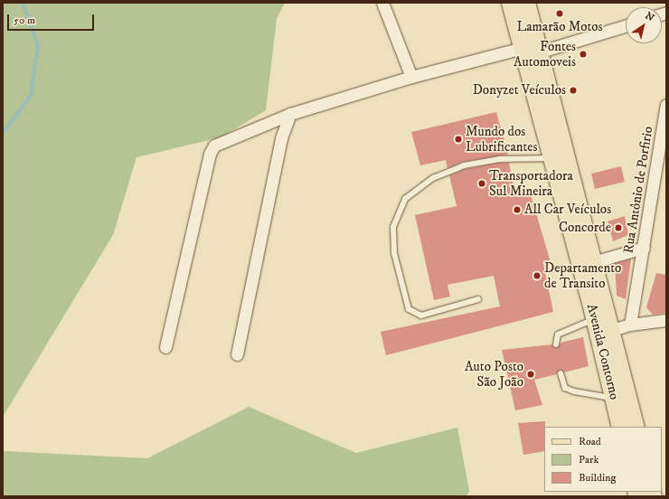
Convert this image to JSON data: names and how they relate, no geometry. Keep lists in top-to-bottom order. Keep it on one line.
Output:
{"streets":{"main road":["Avenida Contorno"],"street":["Rua Antônio de Porfirio"]},"places":["Lamarão Motos","Fontes Automoveis","Donyzet Veículos","Mundo dos Lubrificantes","Transportadora Sul Mineira","All Car Veículos","Concorde","Departamento de Transito","Auto Posto São João"],"legend":["Road","Park","Building"],"scale_bar":"50 m","north":"top right"}
